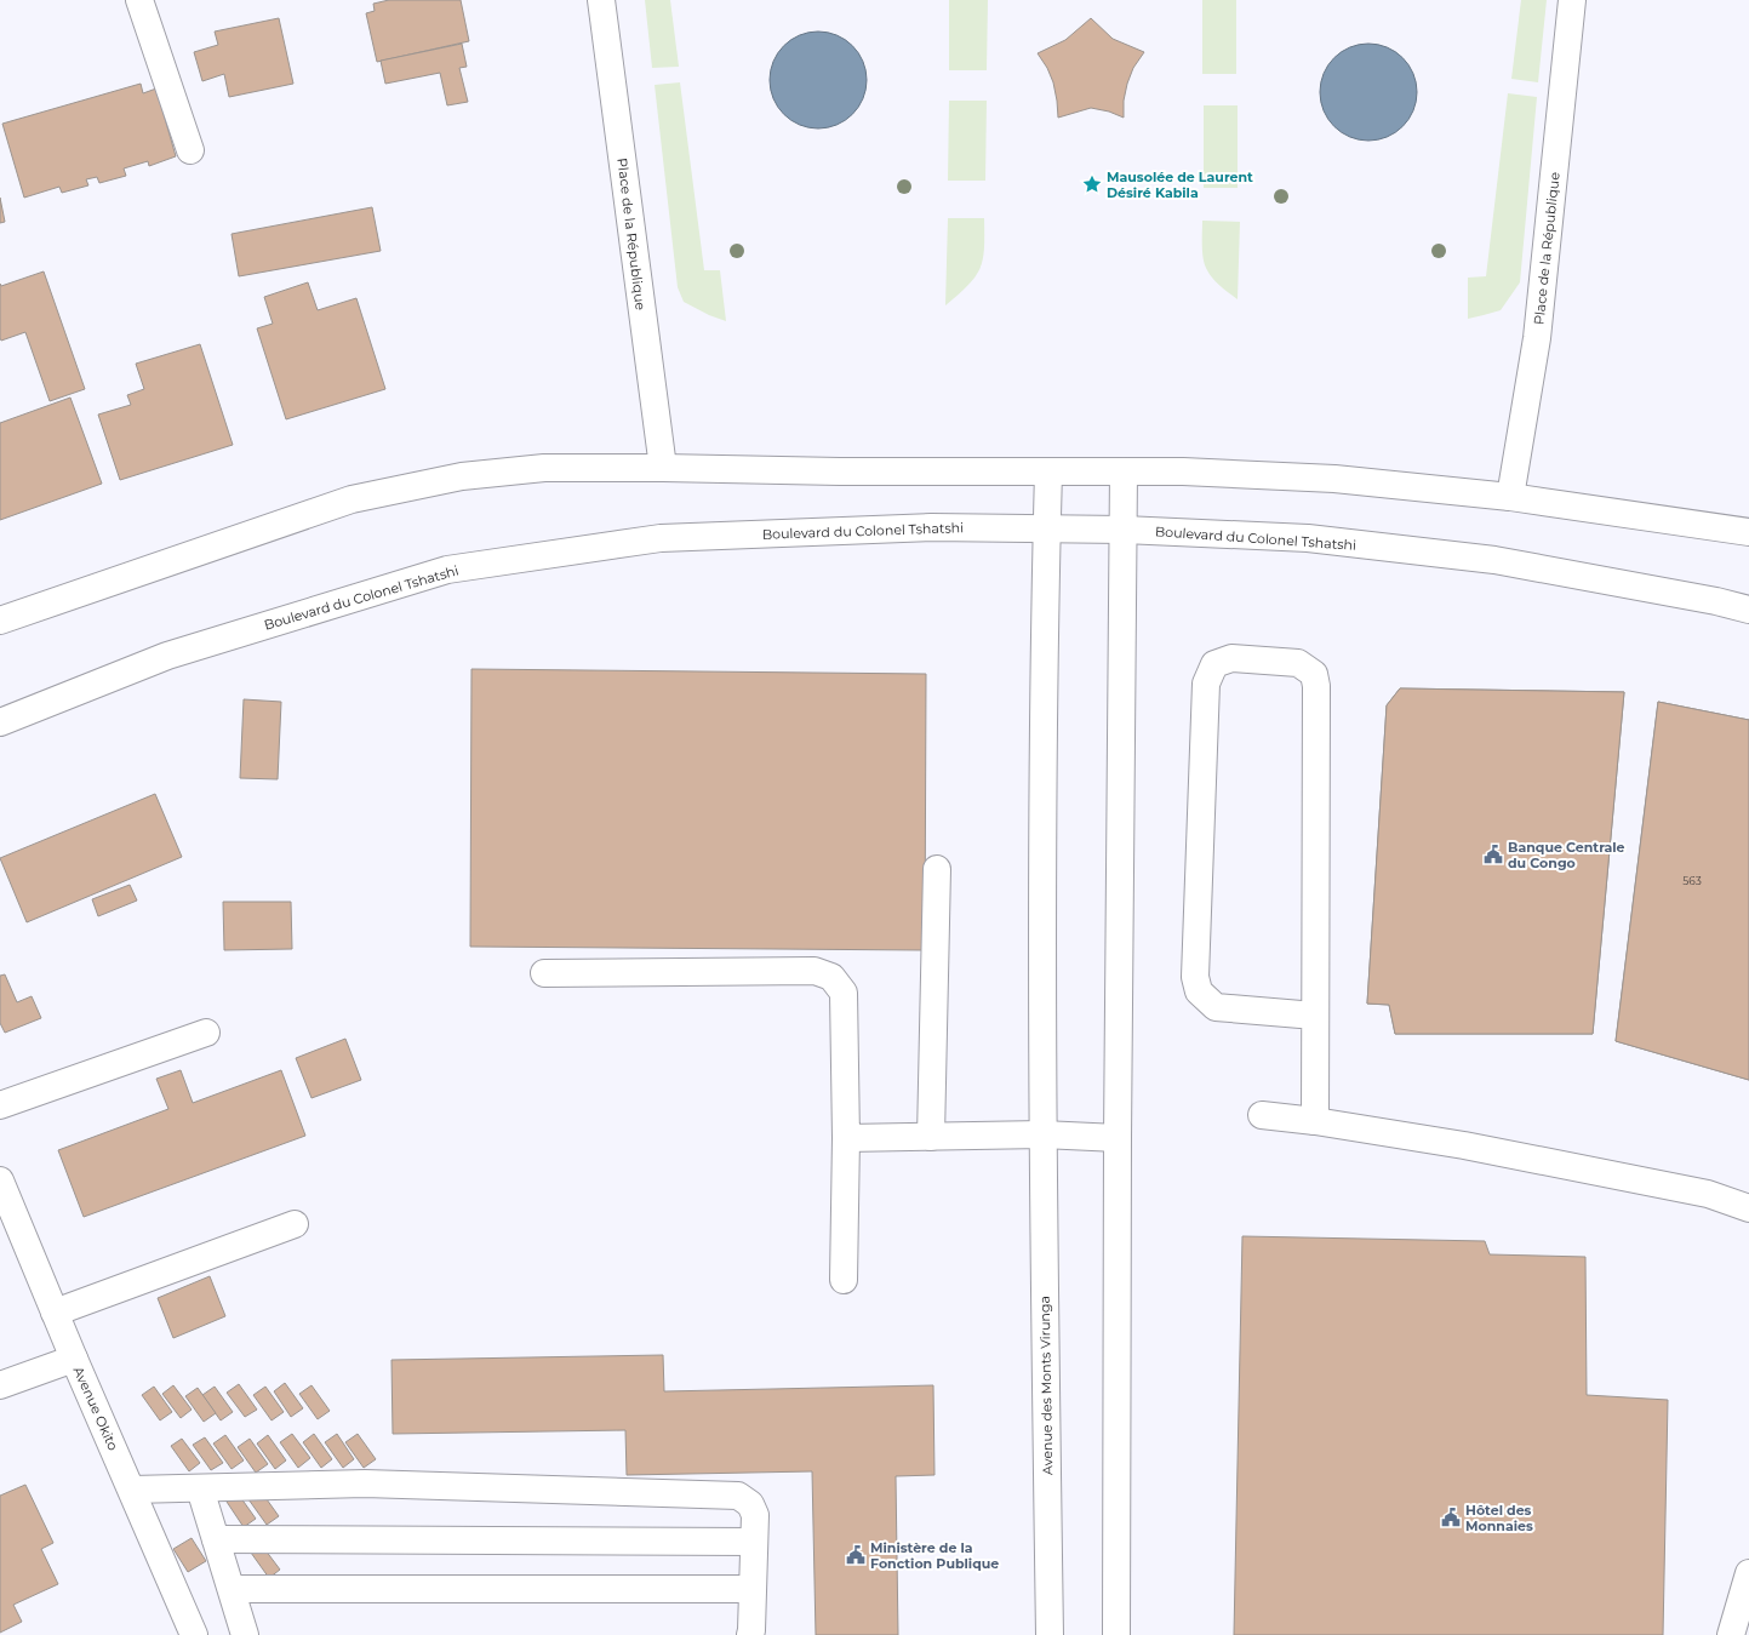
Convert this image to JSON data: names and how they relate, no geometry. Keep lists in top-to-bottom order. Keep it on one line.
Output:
{"streets":{"street":["Place de la République","Boulevard du Colonel Tshatshi","Avenue des Monts Virunga","Avenue Okito"]},"crossings":[["Boulevard du Colonel Tshatshi","Avenue des Monts Virunga"]],"places":{"place":["Mausolée de Laurent Désiré Kabila"],"public building":["Banque Centrale du Congo","Hôtel des Monnaies","Ministère de la Fonction Publique"]},"house_numbers":["563"]}
